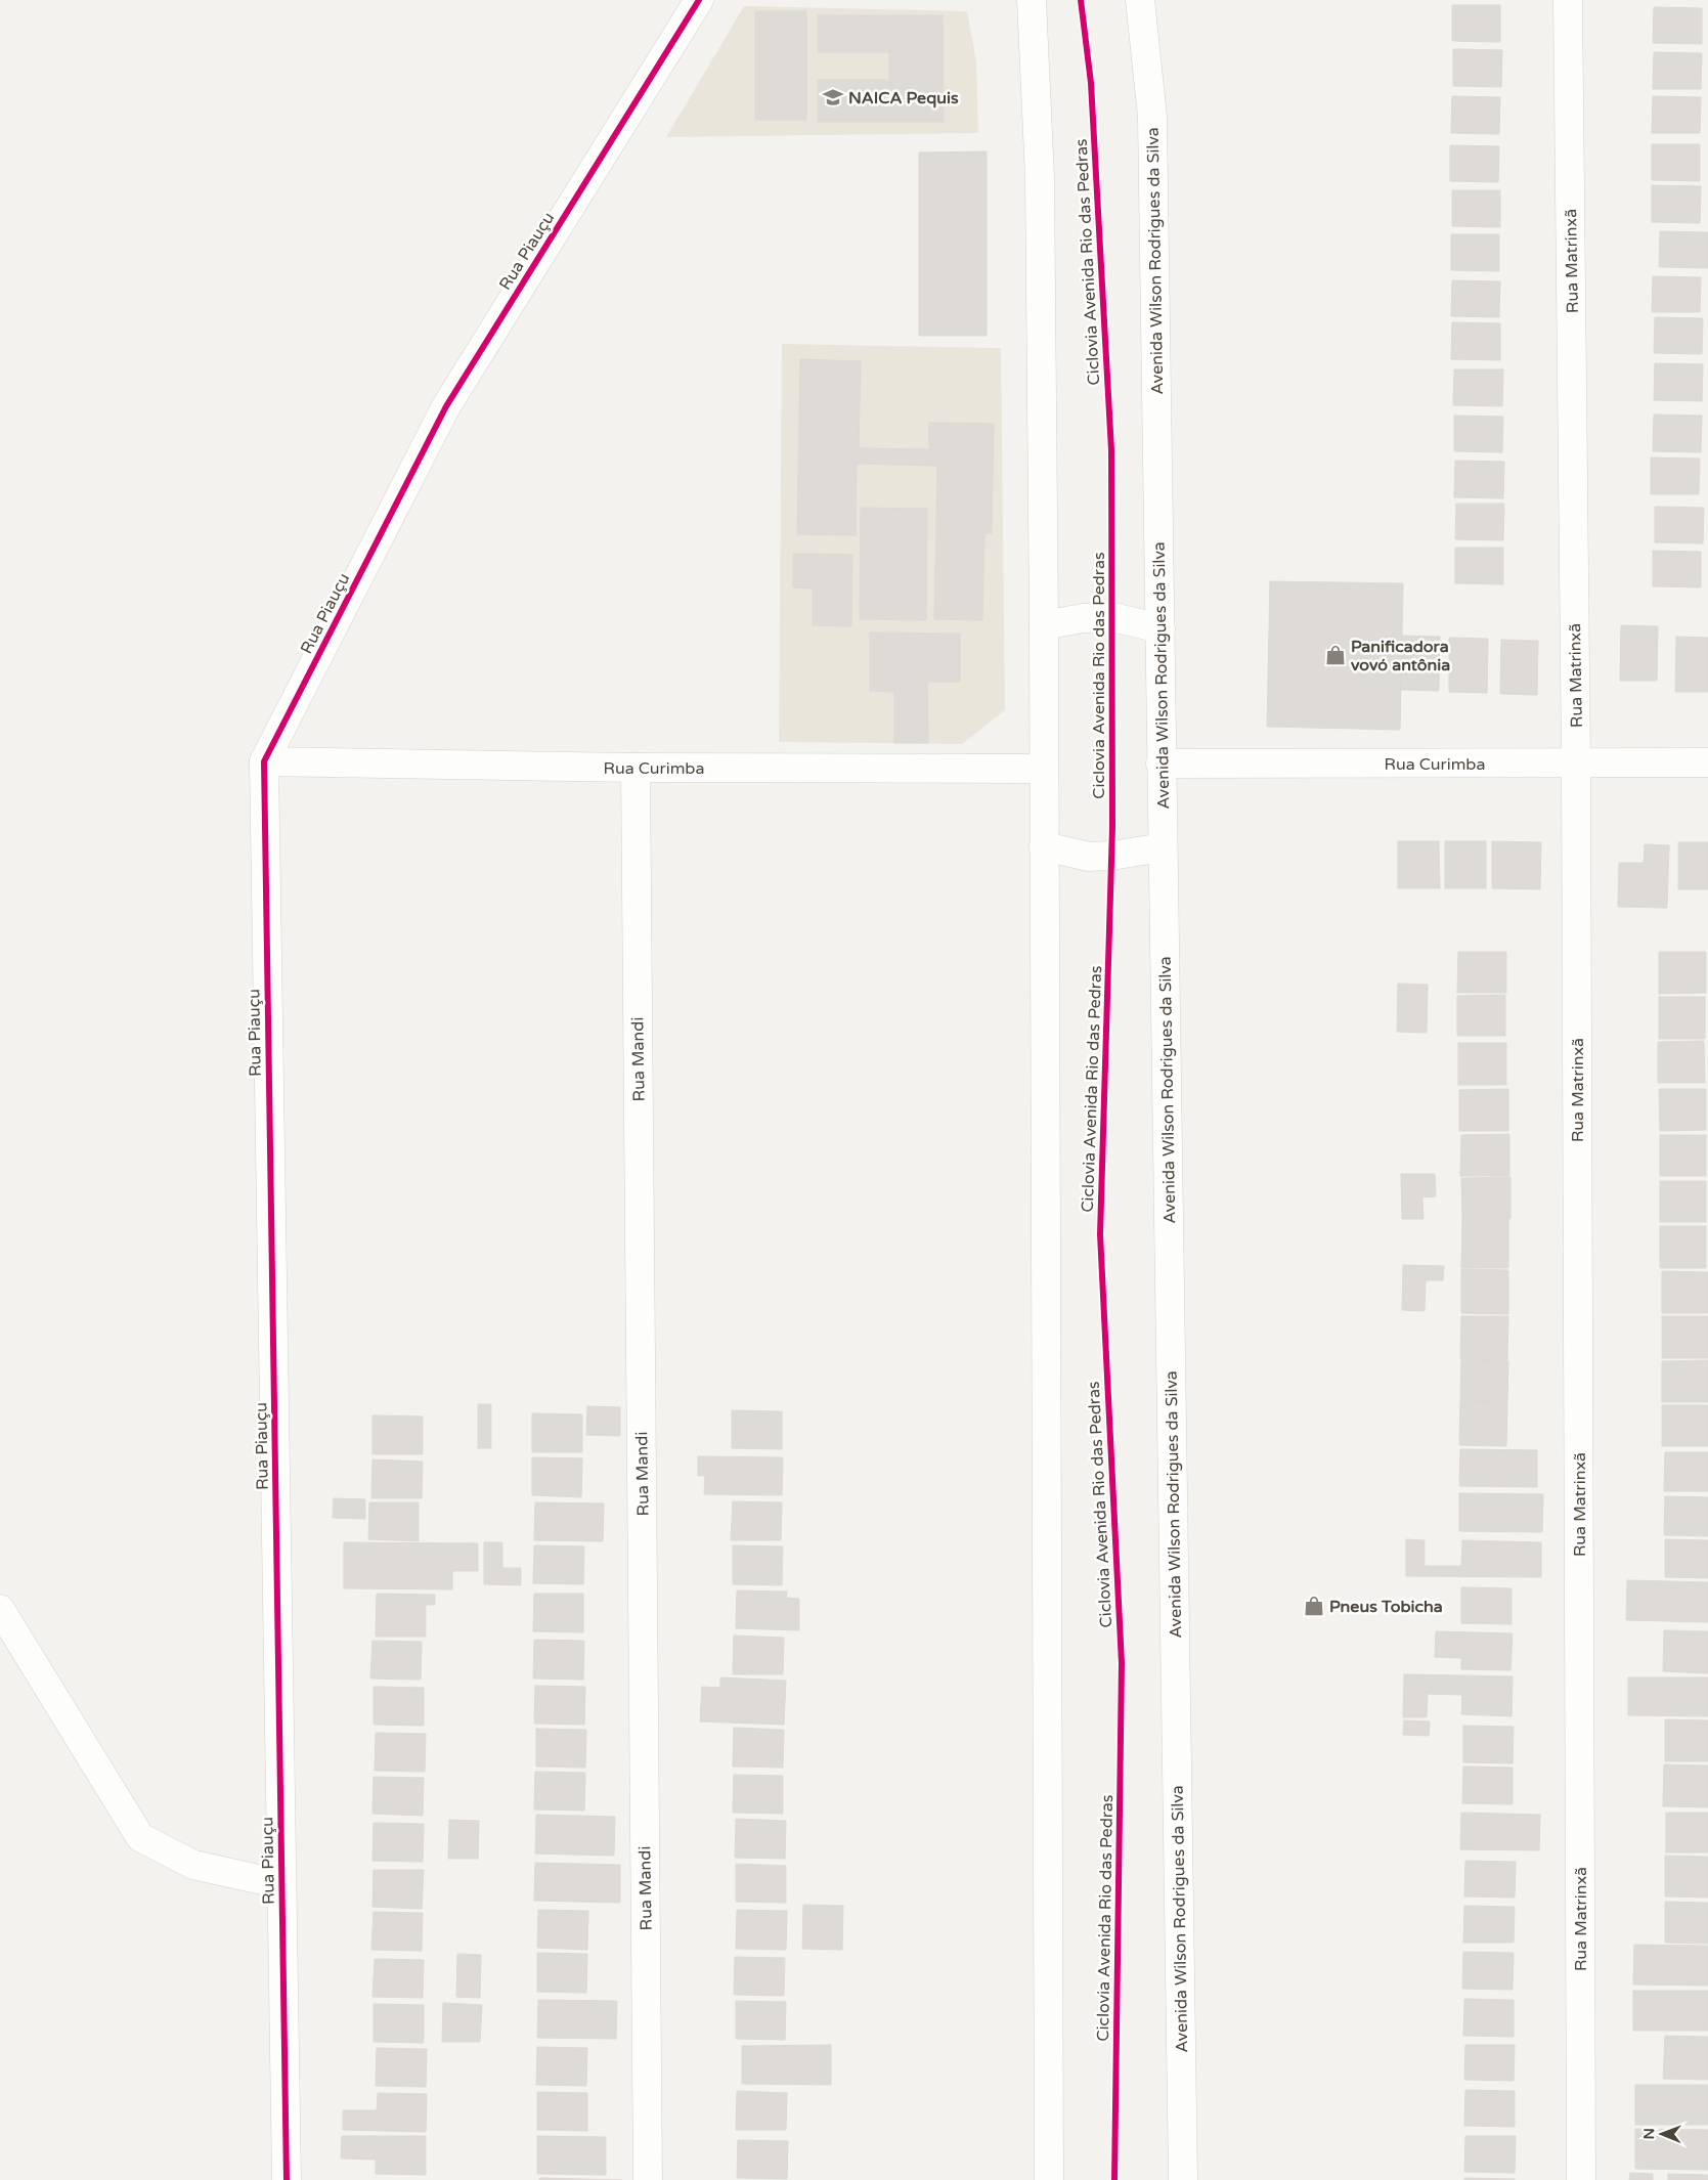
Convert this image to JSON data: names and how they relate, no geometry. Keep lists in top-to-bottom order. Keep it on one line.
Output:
{"streets":{"street":["Rua Piauçu","Avenida Wilson Rodrigues da Silva","Rua Matrinxã","Rua Curimba","Rua Mandi"],"cycle path":["Ciclovia Avenida Rio das Pedras"]},"crossings":[["Rua Piauçu","Rua Curimba"],["Avenida Wilson Rodrigues da Silva","Rua Curimba"],["Rua Matrinxã","Rua Curimba"],["Rua Curimba","Rua Mandi"]],"places":{"school or university":["NAICA Pequis"],"shop":["Panificadora vovó antônia","Pneus Tobicha"]},"north":"left"}
